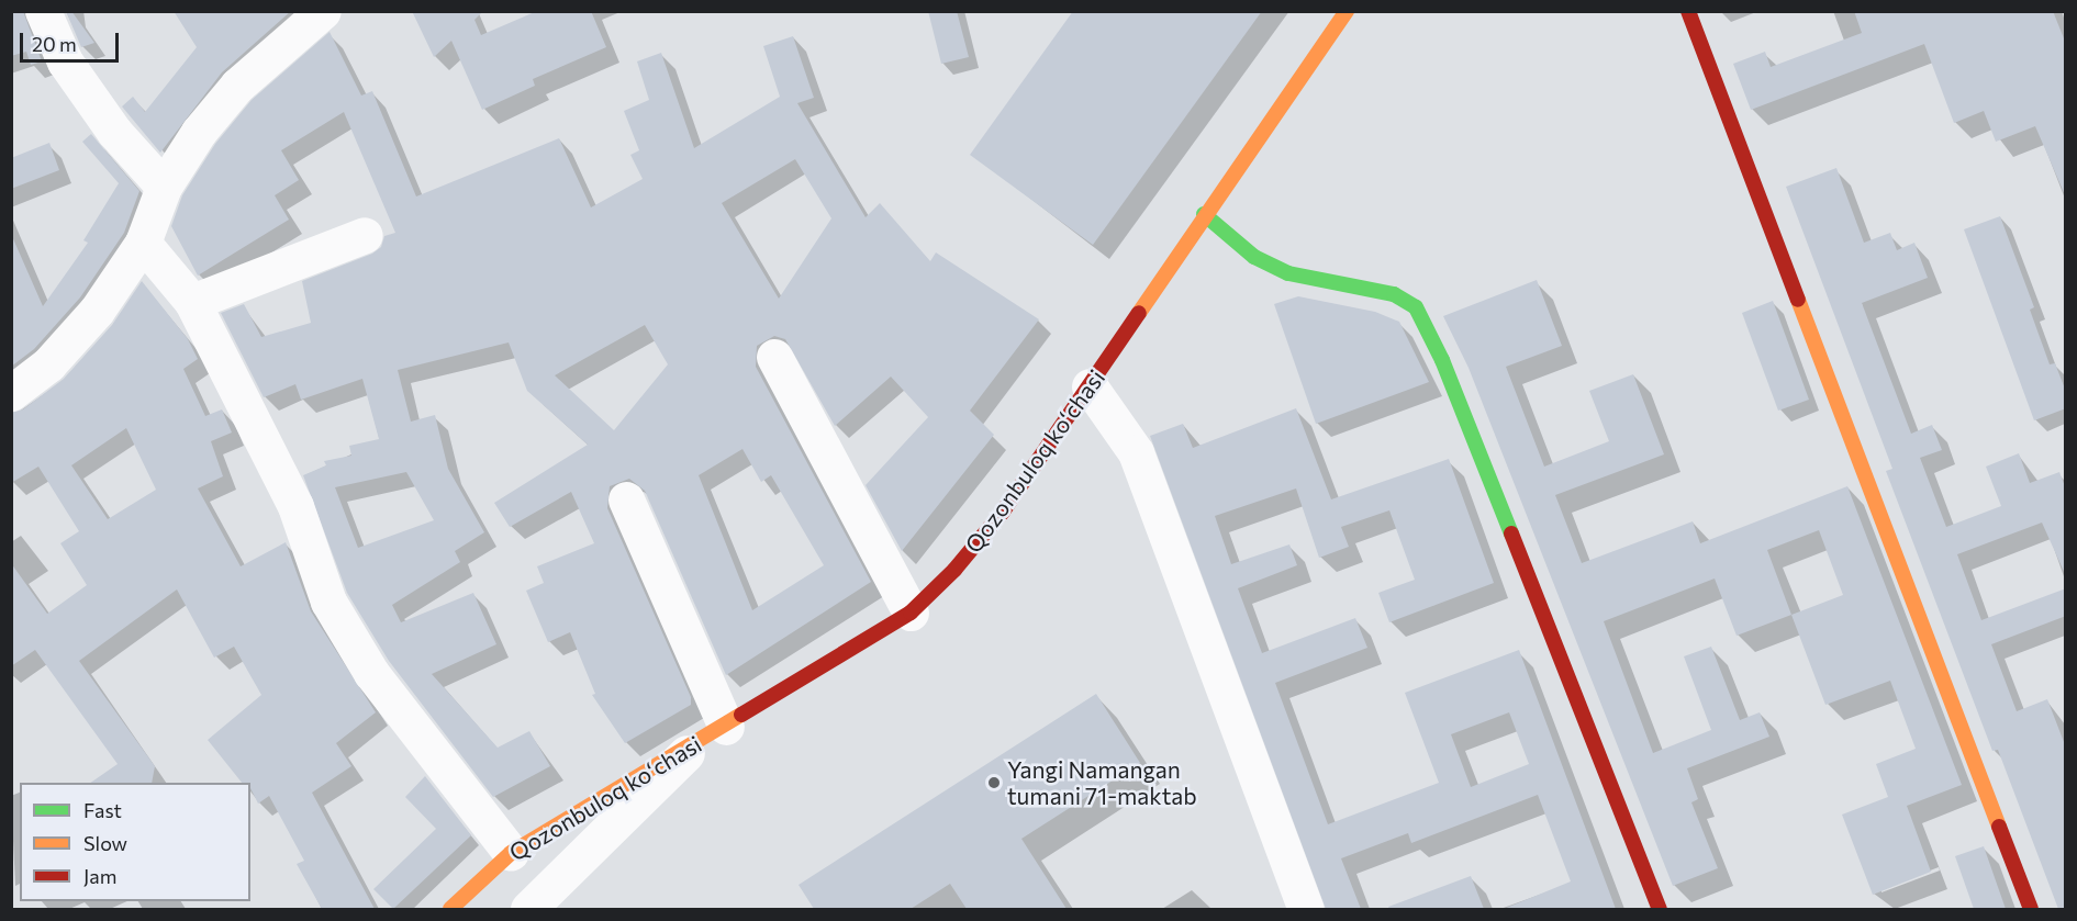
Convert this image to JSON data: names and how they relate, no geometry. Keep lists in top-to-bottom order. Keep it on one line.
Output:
{"streets":{"street":["Qozonbuloq koʻchasi"]},"places":["Yangi Namangan tumani 71-maktab"],"legend":["Fast","Slow","Jam"],"scale_bar":"20 m"}
